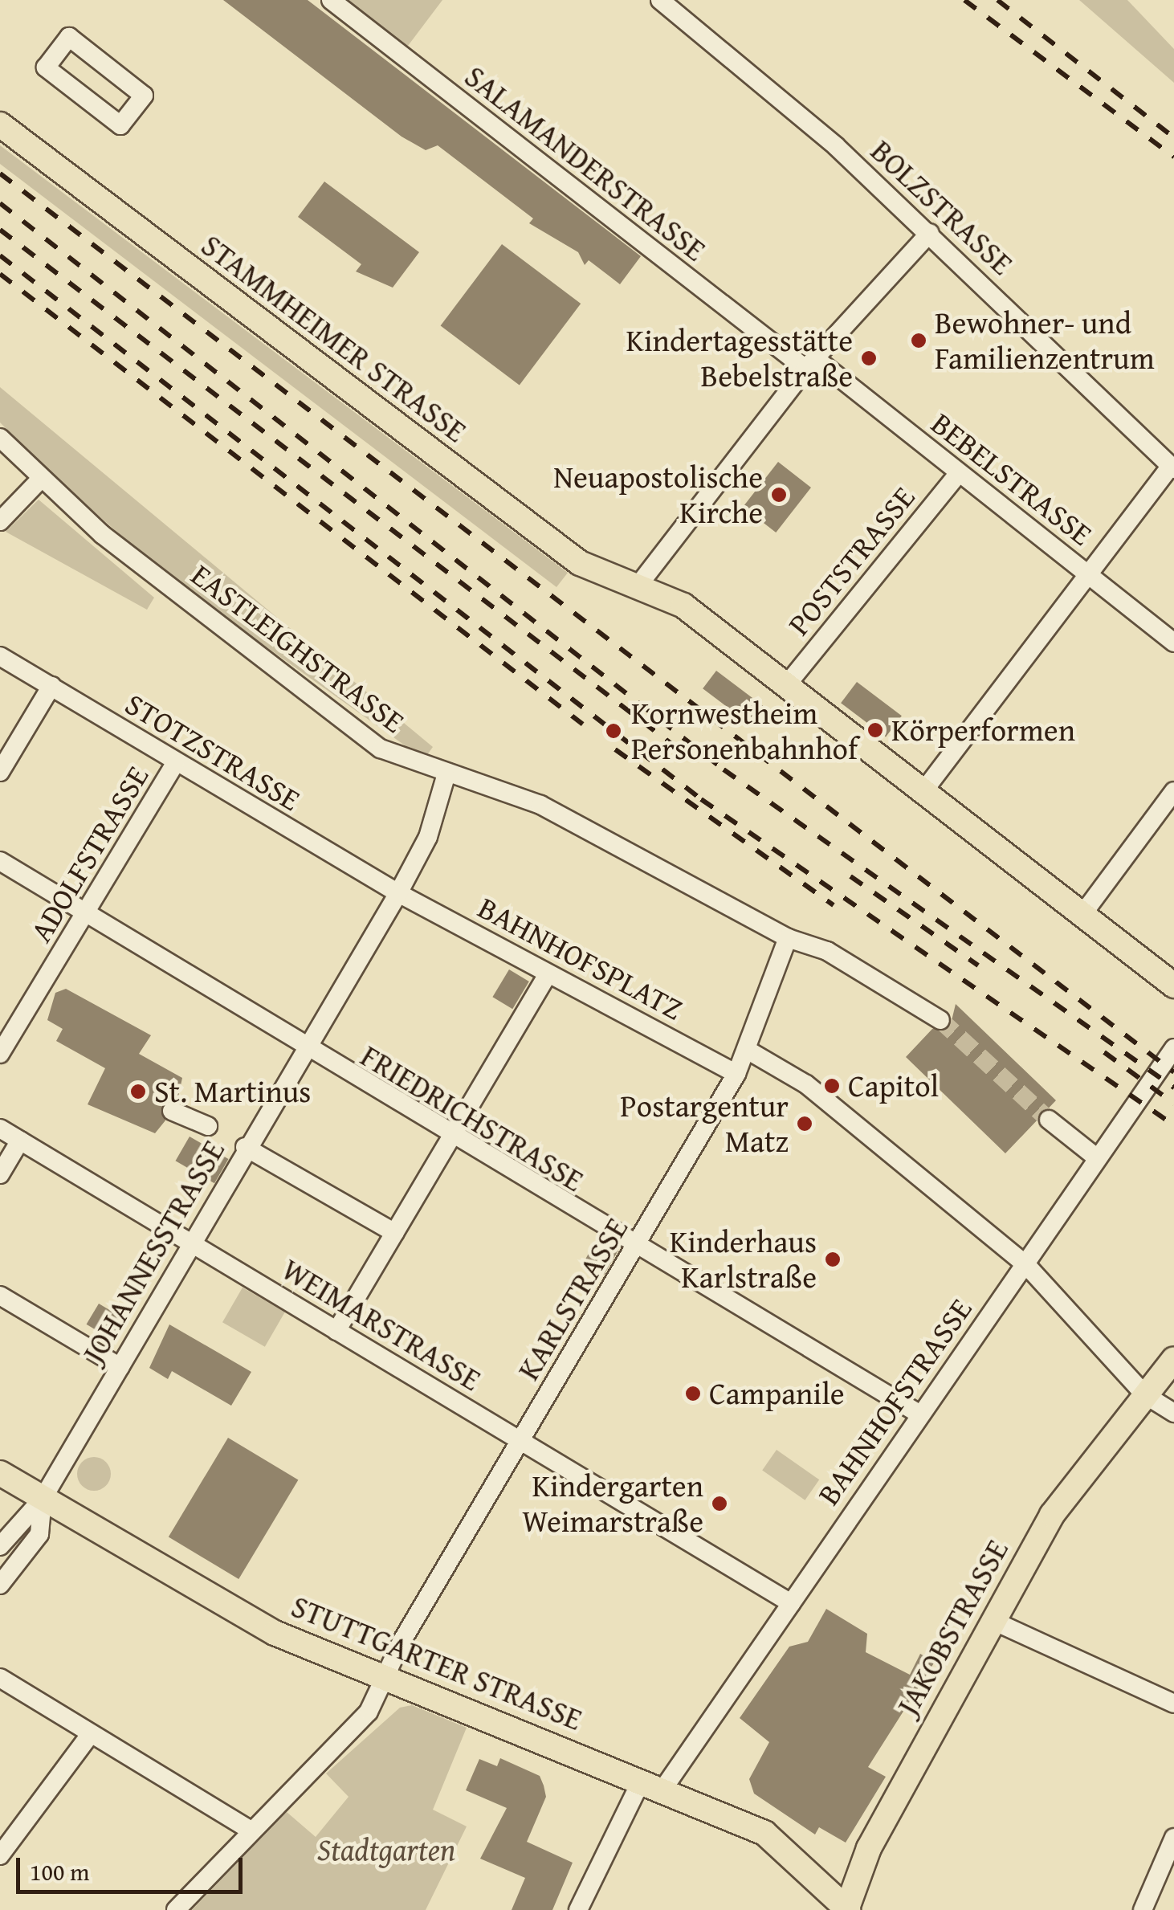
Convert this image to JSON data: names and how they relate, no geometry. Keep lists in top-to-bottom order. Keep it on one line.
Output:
{"streets":{"main road":["STAMMHEIMER STRASSE","JAKOBSTRASSE","STUTTGARTER STRASSE"],"street":["SALAMANDERSTRASSE","BOLZSTRASSE","BEBELSTRASSE","POSTSTRASSE","EASTLEIGHSTRASSE","STOTZSTRASSE","ADOLFSTRASSE","BAHNHOFSPLATZ","FRIEDRICHSTRASSE","JOHANNESSTRASSE","KARLSTRASSE","WEIMARSTRASSE","BAHNHOFSTRASSE"]},"crossings":[["SALAMANDERSTRASSE","BEBELSTRASSE"],["BEBELSTRASSE","POSTSTRASSE"],["EASTLEIGHSTRASSE","JOHANNESSTRASSE"],["EASTLEIGHSTRASSE","KARLSTRASSE"],["STOTZSTRASSE","ADOLFSTRASSE"],["STOTZSTRASSE","BAHNHOFSPLATZ"],["STOTZSTRASSE","JOHANNESSTRASSE"],["ADOLFSTRASSE","FRIEDRICHSTRASSE"],["BAHNHOFSPLATZ","JOHANNESSTRASSE"],["BAHNHOFSPLATZ","KARLSTRASSE"],["FRIEDRICHSTRASSE","JOHANNESSTRASSE"],["FRIEDRICHSTRASSE","KARLSTRASSE"],["FRIEDRICHSTRASSE","BAHNHOFSTRASSE"],["JOHANNESSTRASSE","WEIMARSTRASSE"],["JOHANNESSTRASSE","STUTTGARTER STRASSE"],["KARLSTRASSE","WEIMARSTRASSE"],["KARLSTRASSE","STUTTGARTER STRASSE"],["WEIMARSTRASSE","BAHNHOFSTRASSE"],["BAHNHOFSTRASSE","STUTTGARTER STRASSE"],["JAKOBSTRASSE","STUTTGARTER STRASSE"]],"parks":["Stadtgarten"],"places":["Bewohner- und Familienzentrum","Kindertagesstätte Bebelstraße","Neuapostolische Kirche","Körperformen","Kornwestheim Personenbahnhof","Capitol","St. Martinus","Postargentur Matz","Kinderhaus Karlstraße","Campanile","Kindergarten Weimarstraße"],"scale_bar":"100 m"}
